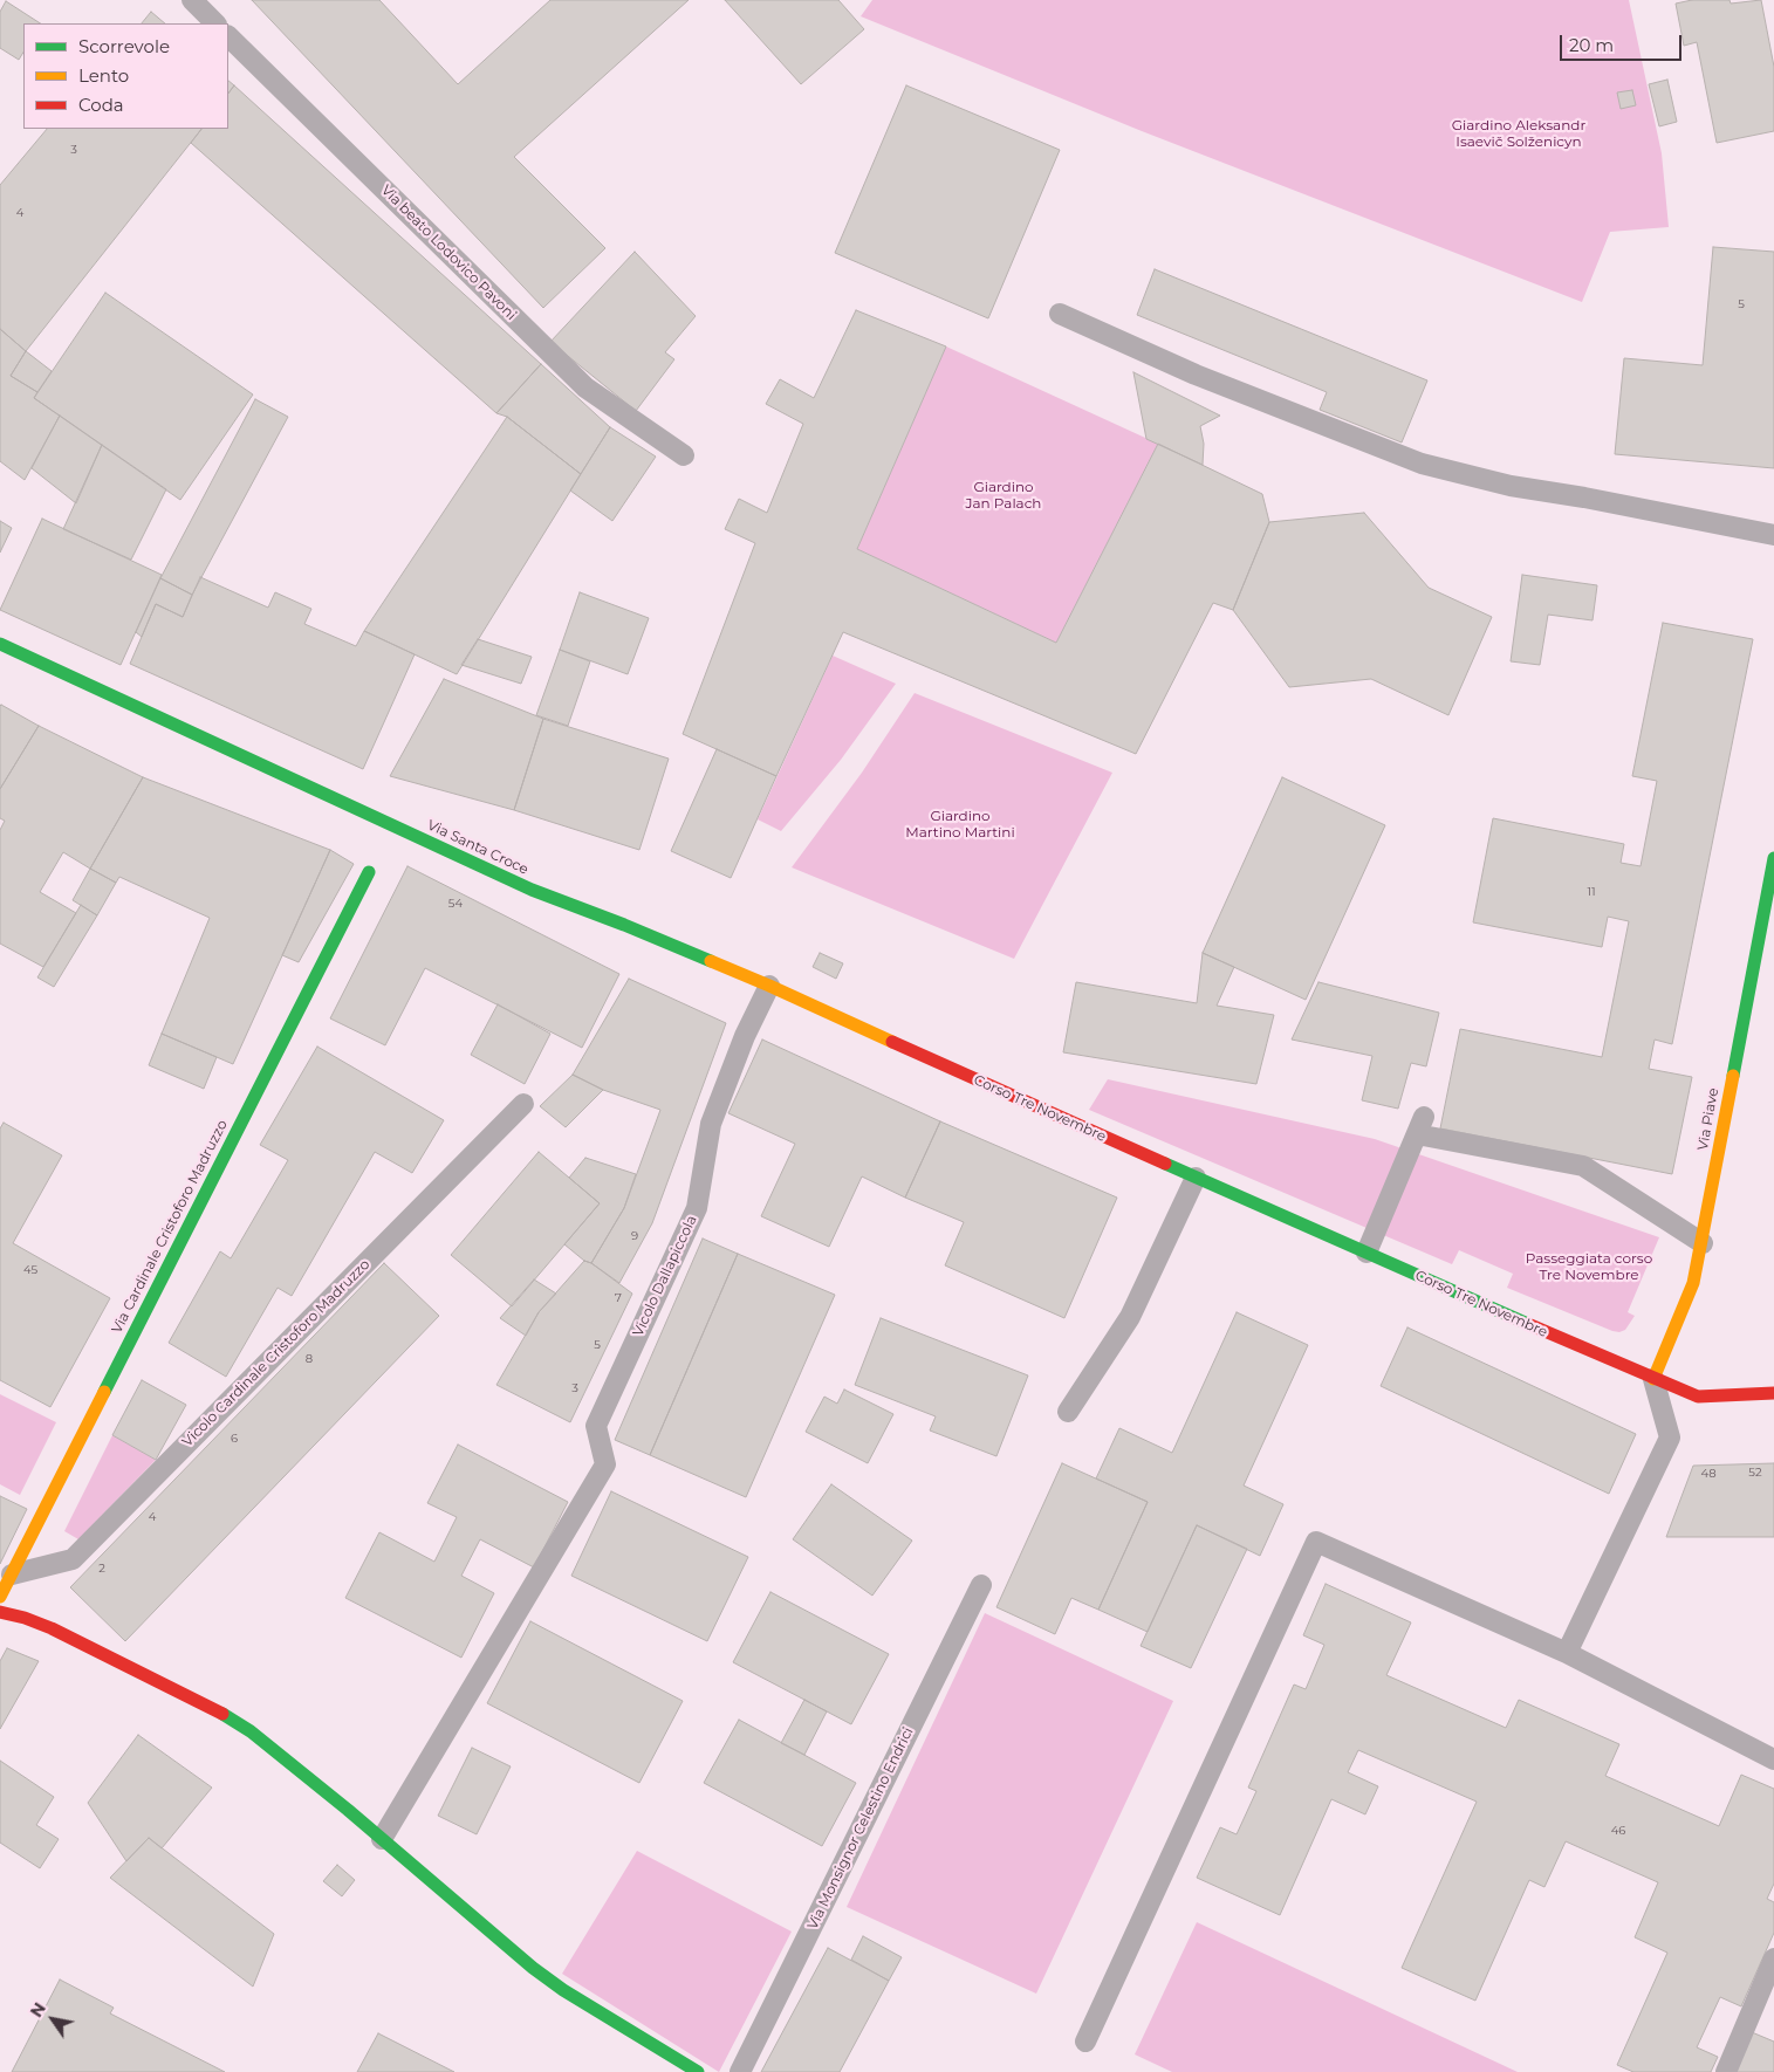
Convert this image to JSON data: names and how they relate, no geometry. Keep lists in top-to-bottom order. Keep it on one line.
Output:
{"streets":{"street":["Via Santa Croce","Corso Tre Novembre","Via Piave","Via Cardinale Cristoforo Madruzzo"],"lane":["Via beato Lodovico Pavoni","Vicolo Dallapiccola","Vicolo Cardinale Cristoforo Madruzzo","Via Monsignor Celestino Endrici"]},"crossings":[["Via Santa Croce","Corso Tre Novembre"],["Via Santa Croce","Vicolo Dallapiccola"],["Corso Tre Novembre","Via Piave"],["Via Cardinale Cristoforo Madruzzo","Vicolo Cardinale Cristoforo Madruzzo"]],"parks":["Giardino Aleksandr Isaevič Solženicyn","Giardino Jan Palach","Giardino Martino Martini","Passeggiata corso Tre Novembre"],"house_numbers":["3","4","5","11","54","9","45","7","5","8","3","6","52","48","4","2","46"],"legend":["Scorrevole","Lento","Coda"],"scale_bar":"20 m","north":"top left"}
